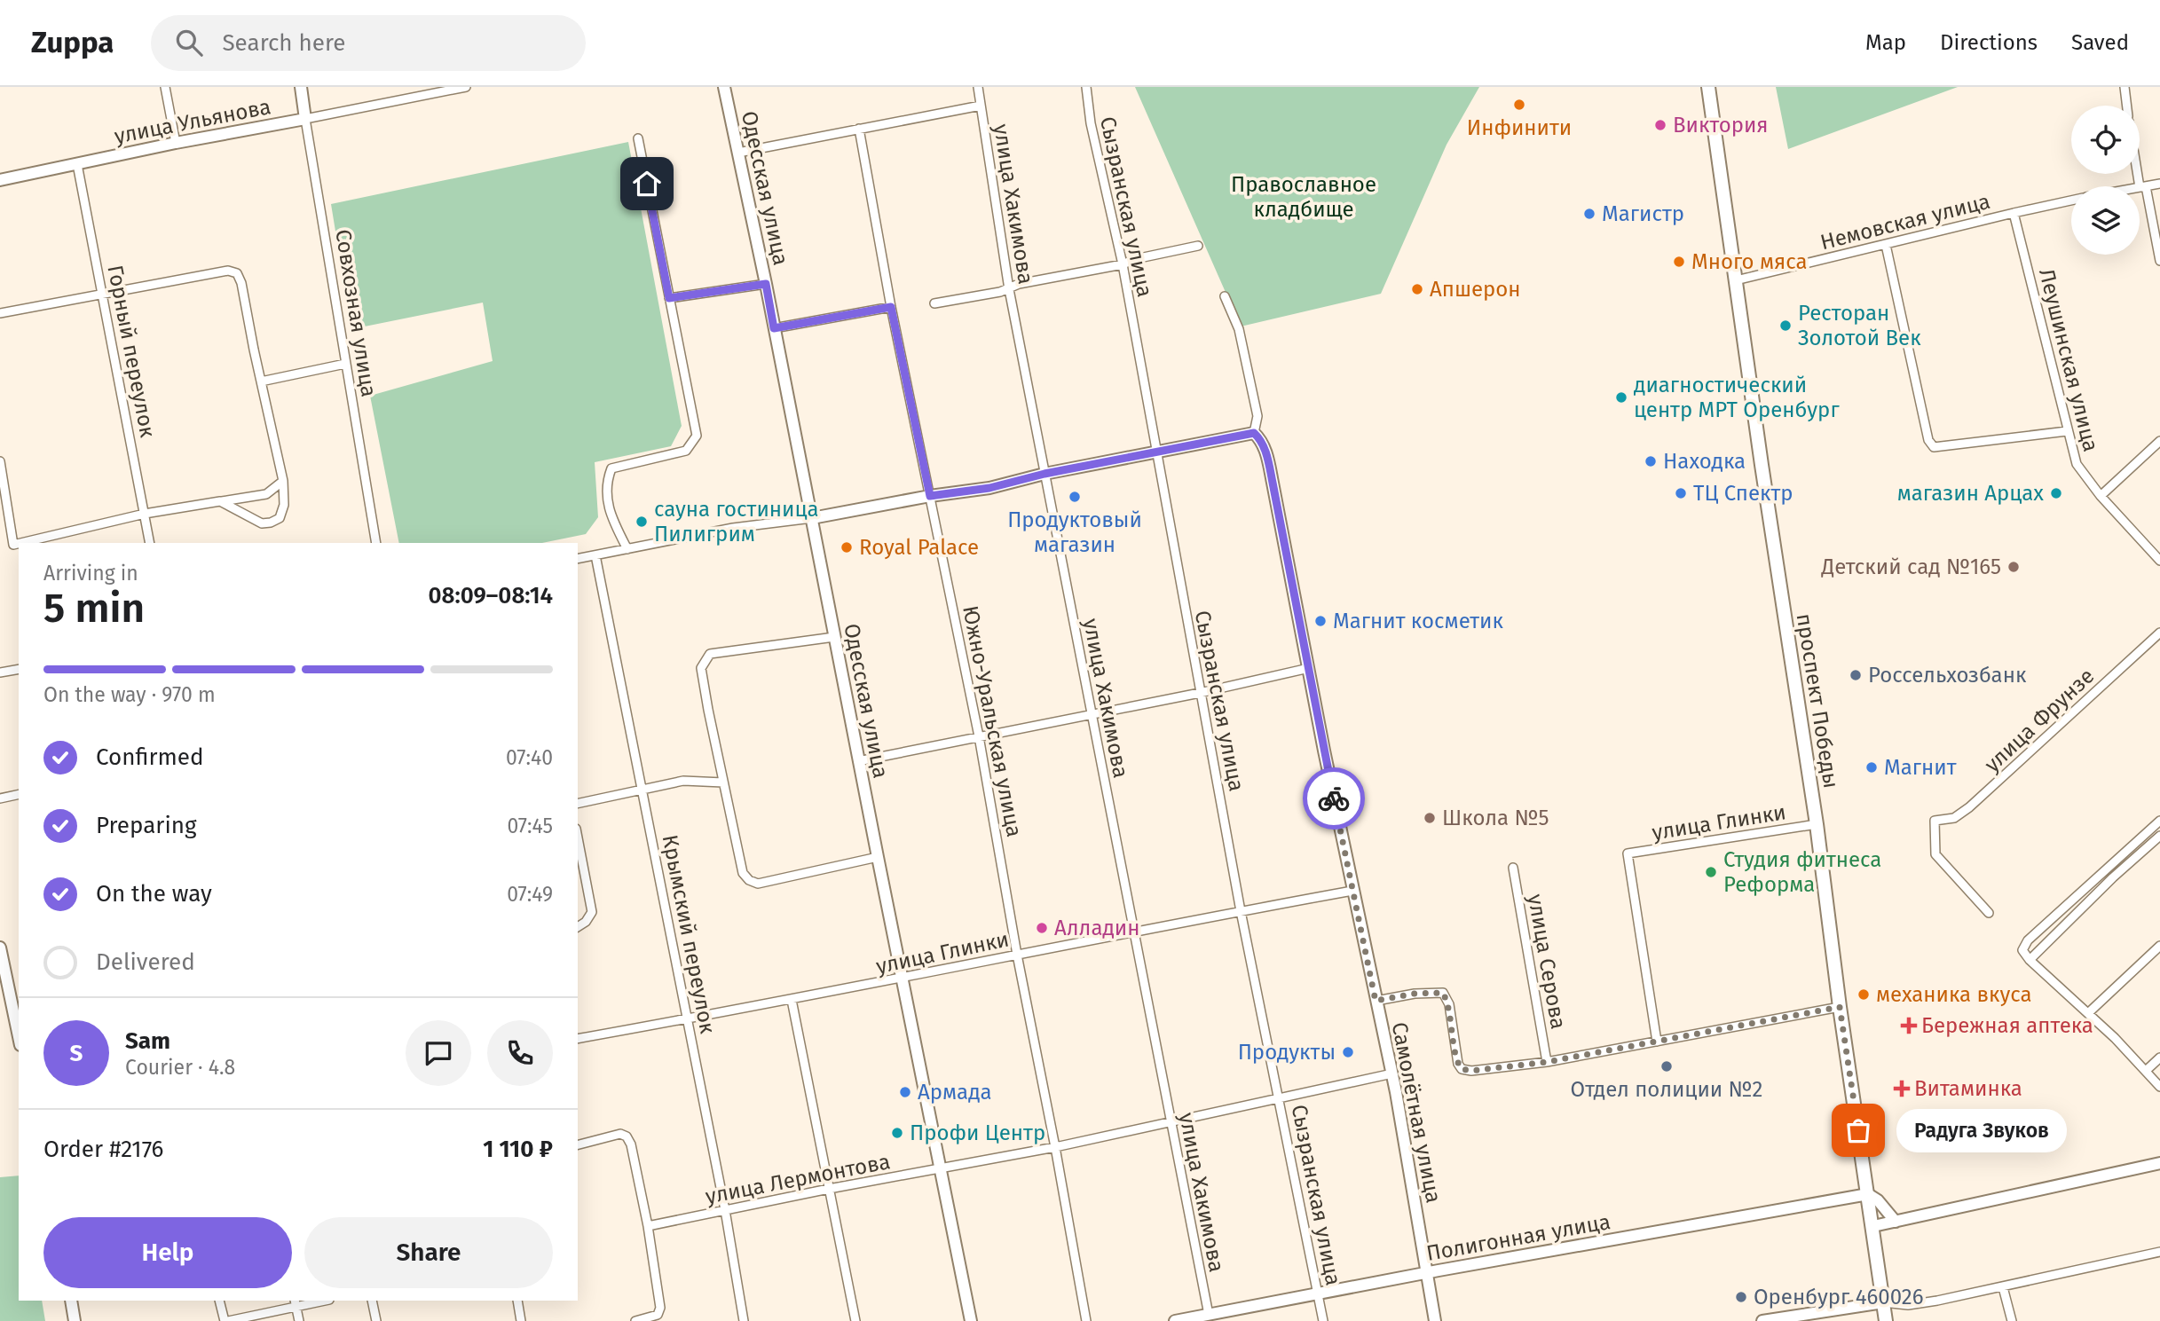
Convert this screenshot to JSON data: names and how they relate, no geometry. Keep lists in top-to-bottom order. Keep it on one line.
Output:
{"streets":{"main road":["проспект Победы"],"street":["улица Ульянова","Одесская улица","улица Хакимова","Сызранская улица","Немовская улица","Совхозная улица","Горный переулок","Леушинская улица","улица Фрунзе","Южно-Уральская улица","улица Глинки","Крымский переулок","улица Серова","Самолётная улица","улица Лермонтова","Полигонная улица"]},"crossings":[["улица Ульянова","Совхозная улица"],["улица Ульянова","Горный переулок"],["Одесская улица","улица Глинки"],["Одесская улица","улица Лермонтова"],["улица Хакимова","улица Глинки"],["улица Хакимова","улица Лермонтова"],["улица Хакимова","Полигонная улица"],["Сызранская улица","улица Глинки"],["Сызранская улица","улица Лермонтова"],["Сызранская улица","Полигонная улица"],["Немовская улица","Леушинская улица"],["Немовская улица","проспект Победы"],["проспект Победы","улица Глинки"],["проспект Победы","Полигонная улица"],["Южно-Уральская улица","улица Глинки"],["Южно-Уральская улица","улица Лермонтова"],["улица Глинки","Крымский переулок"],["улица Глинки","Самолётная улица"],["Крымский переулок","улица Лермонтова"],["Самолётная улица","улица Лермонтова"],["Самолётная улица","Полигонная улица"]],"parks":["Православное кладбище"],"places":{"other":["Инфинити","Виктория","Магистр","Много мяса","Апшерон","Ресторан Золотой Век","диагностический центр МРТ Оренбург","Находка","ТЦ Спектр","магазин Арцах","Продуктовый магазин","сауна гостиница Пилигрим","Royal Palace","Детский сад №165","Магнит косметик","Россельхозбанк","Магнит","Школа №5","Студия фитнеса Реформа","Алладин","механика вкуса","Продукты","Отдел полиции №2","Армада","Радуга Звуков","Профи Центр","Оренбург 460026"],"health":["Бережная аптека","Витаминка"]},"page":{"header":"Zuppa","search":"Search here","nav":["Map","Directions","Saved"],"heading":["5 min","Arriving in","08:09–08:14"],"panel":["Sam","Courier · 4.8","Order #2176","1 110 ₽"],"bar":"On the way · 970 m","list":[["Confirmed","07:40"],["Preparing","07:45"],["On the way","07:49"],"Delivered"],"round":"S","bubble":"Радуга Звуков","buttons":["Help","Share"]}}
